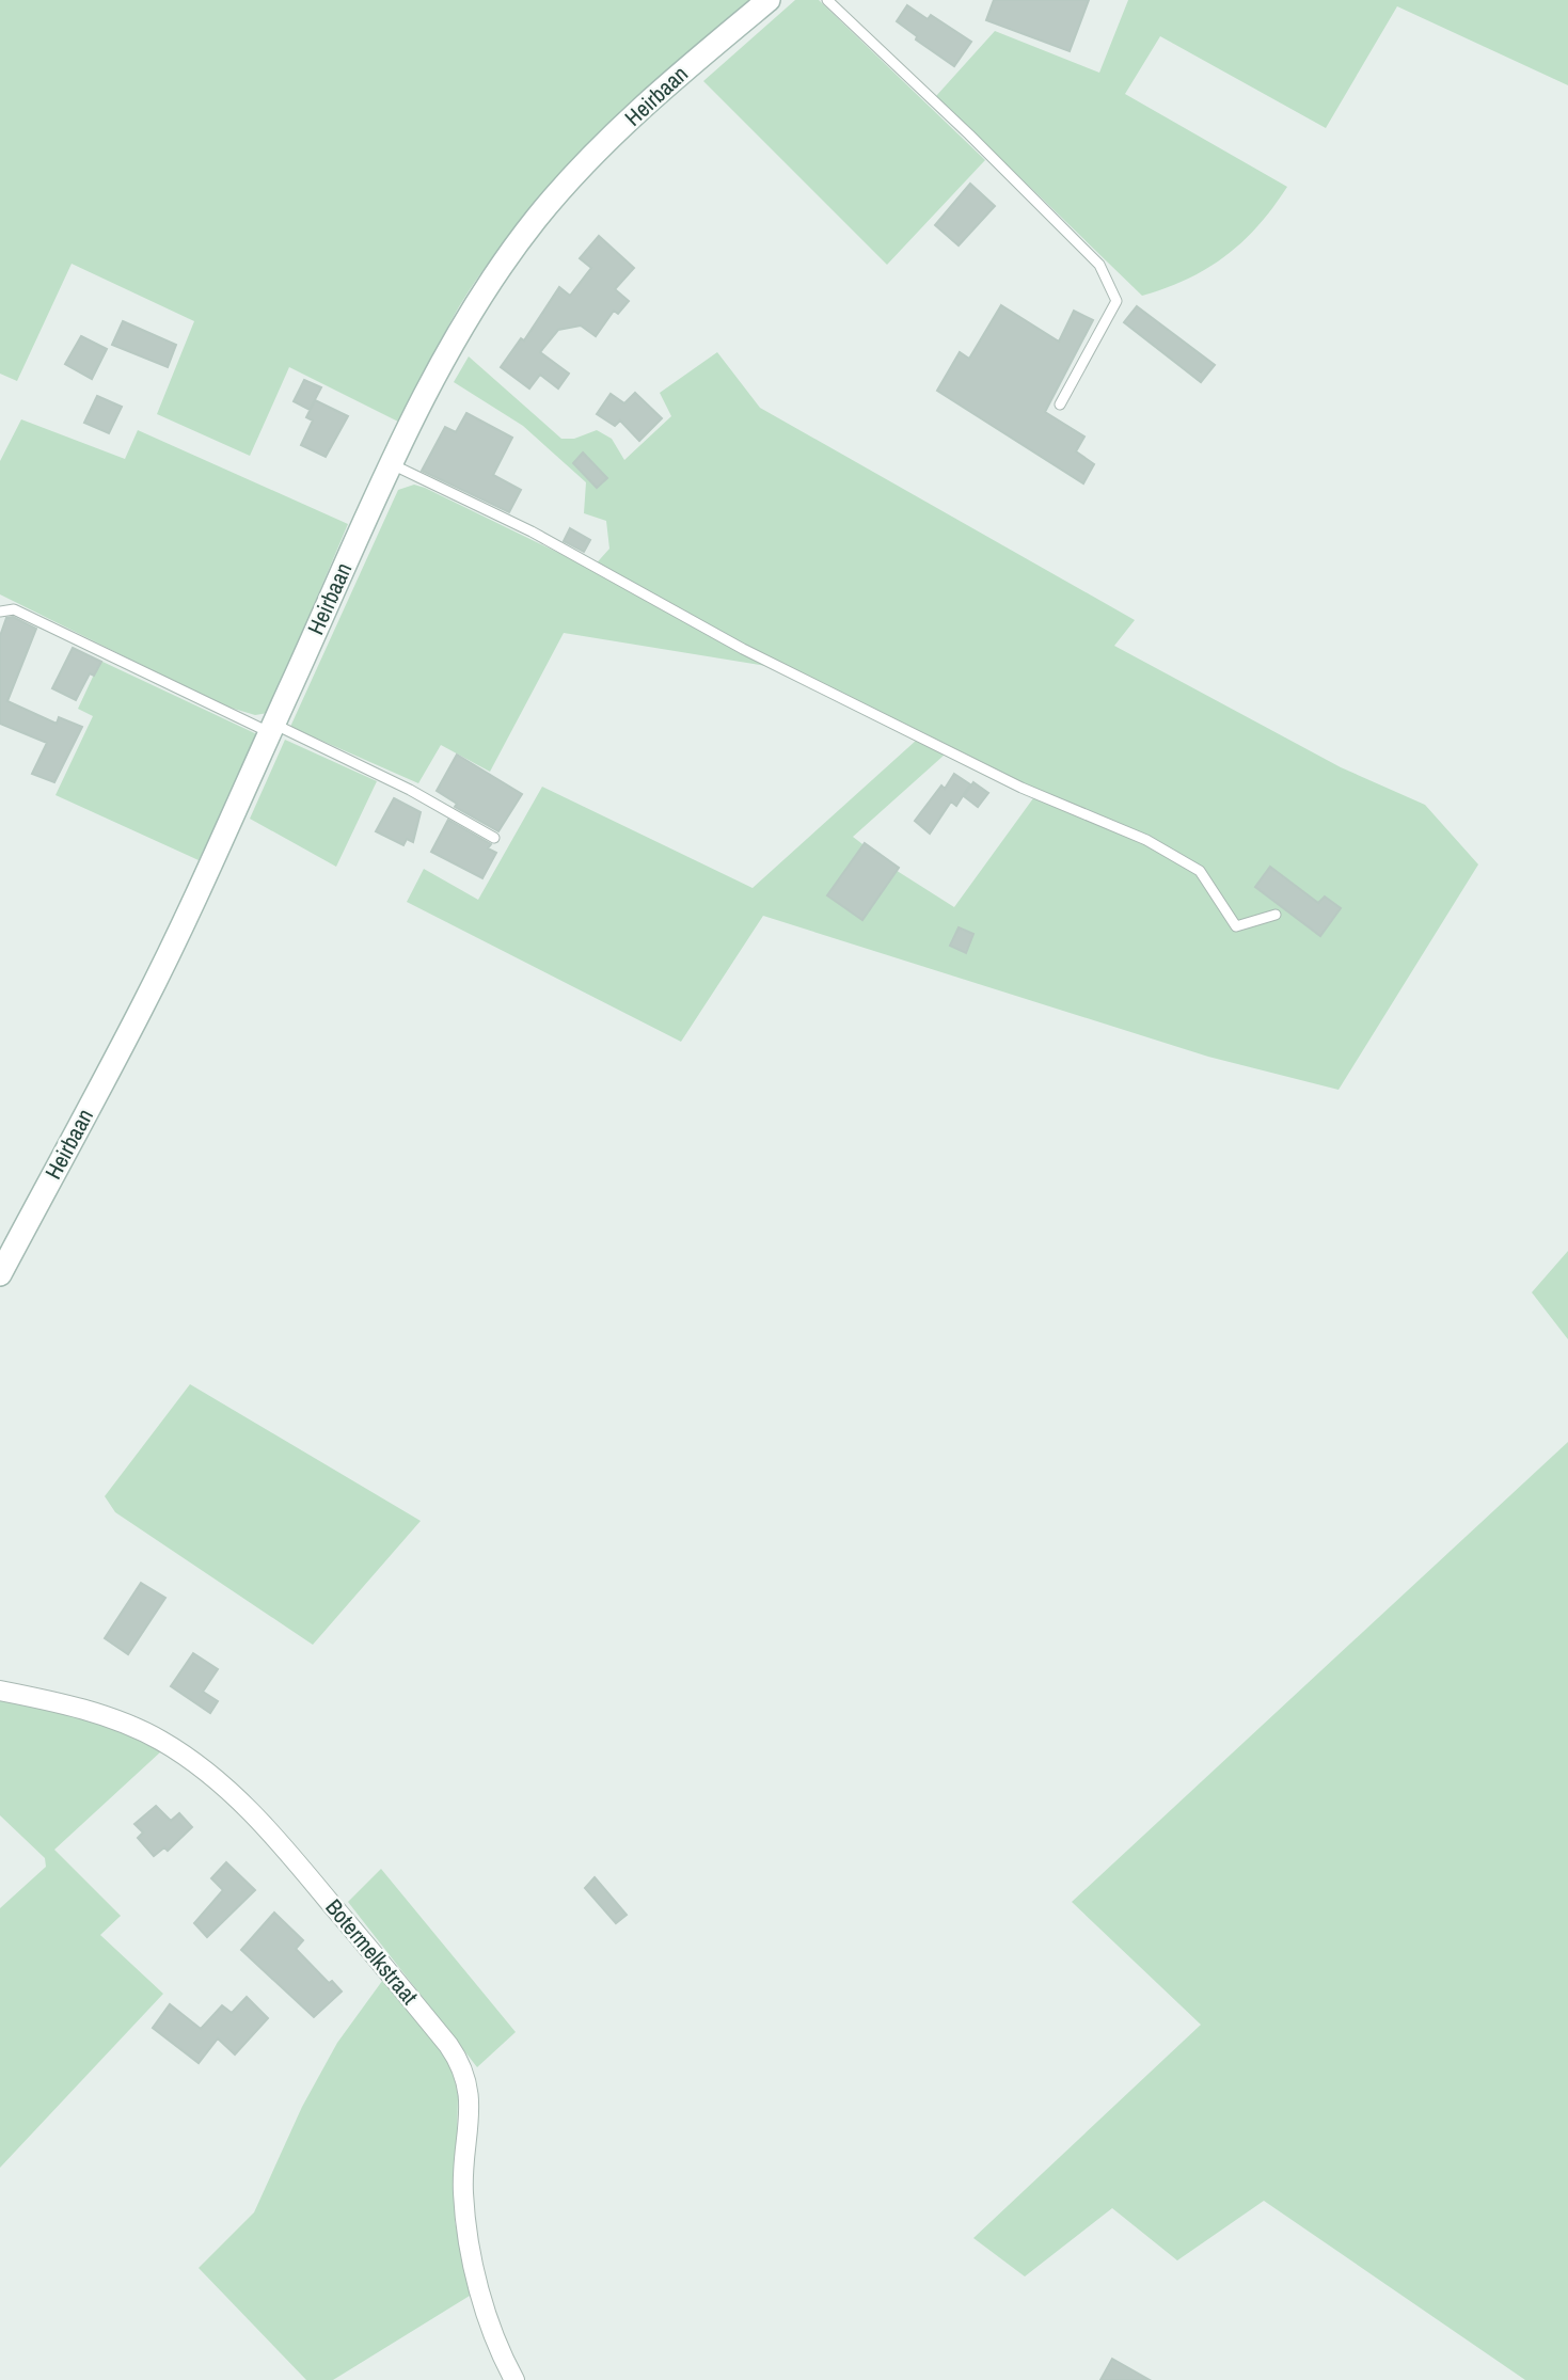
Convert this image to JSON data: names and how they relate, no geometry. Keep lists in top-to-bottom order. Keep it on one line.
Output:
{"streets":{"street":["Heirbaan","Botermelkstraat"]}}
